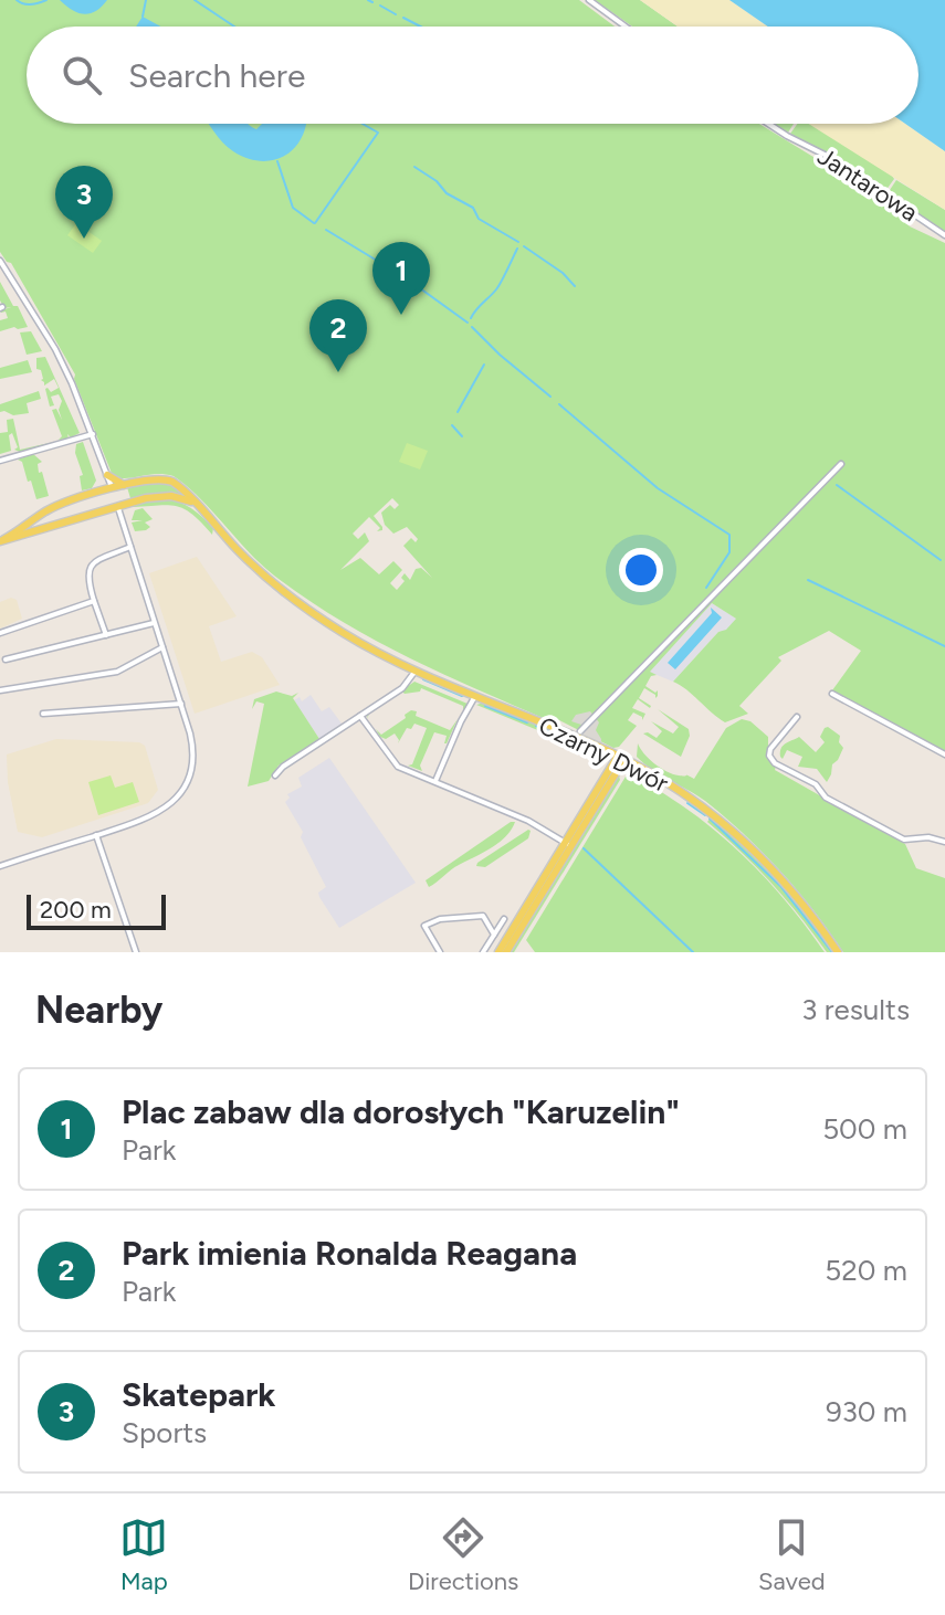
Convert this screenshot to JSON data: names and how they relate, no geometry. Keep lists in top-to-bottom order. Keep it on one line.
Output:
{"streets":{"main road":["Czarny Dwór"],"street":["Jantarowa"]},"scale_bar":"200 m","page":{"search":"Search here","pins":["3","1","2"],"scale":"200 m","heading":["Nearby","3 results"],"list":[{"mark":"1","name":"Plac zabaw dla dorosłych \"Karuzelin\"","note":"Park","value":"500 m"},{"mark":"2","name":"Park imienia Ronalda Reagana","note":"Park","value":"520 m"},{"mark":"3","name":"Skatepark","note":"Sports","value":"930 m"}],"nav":["Map","Directions","Saved"]}}
